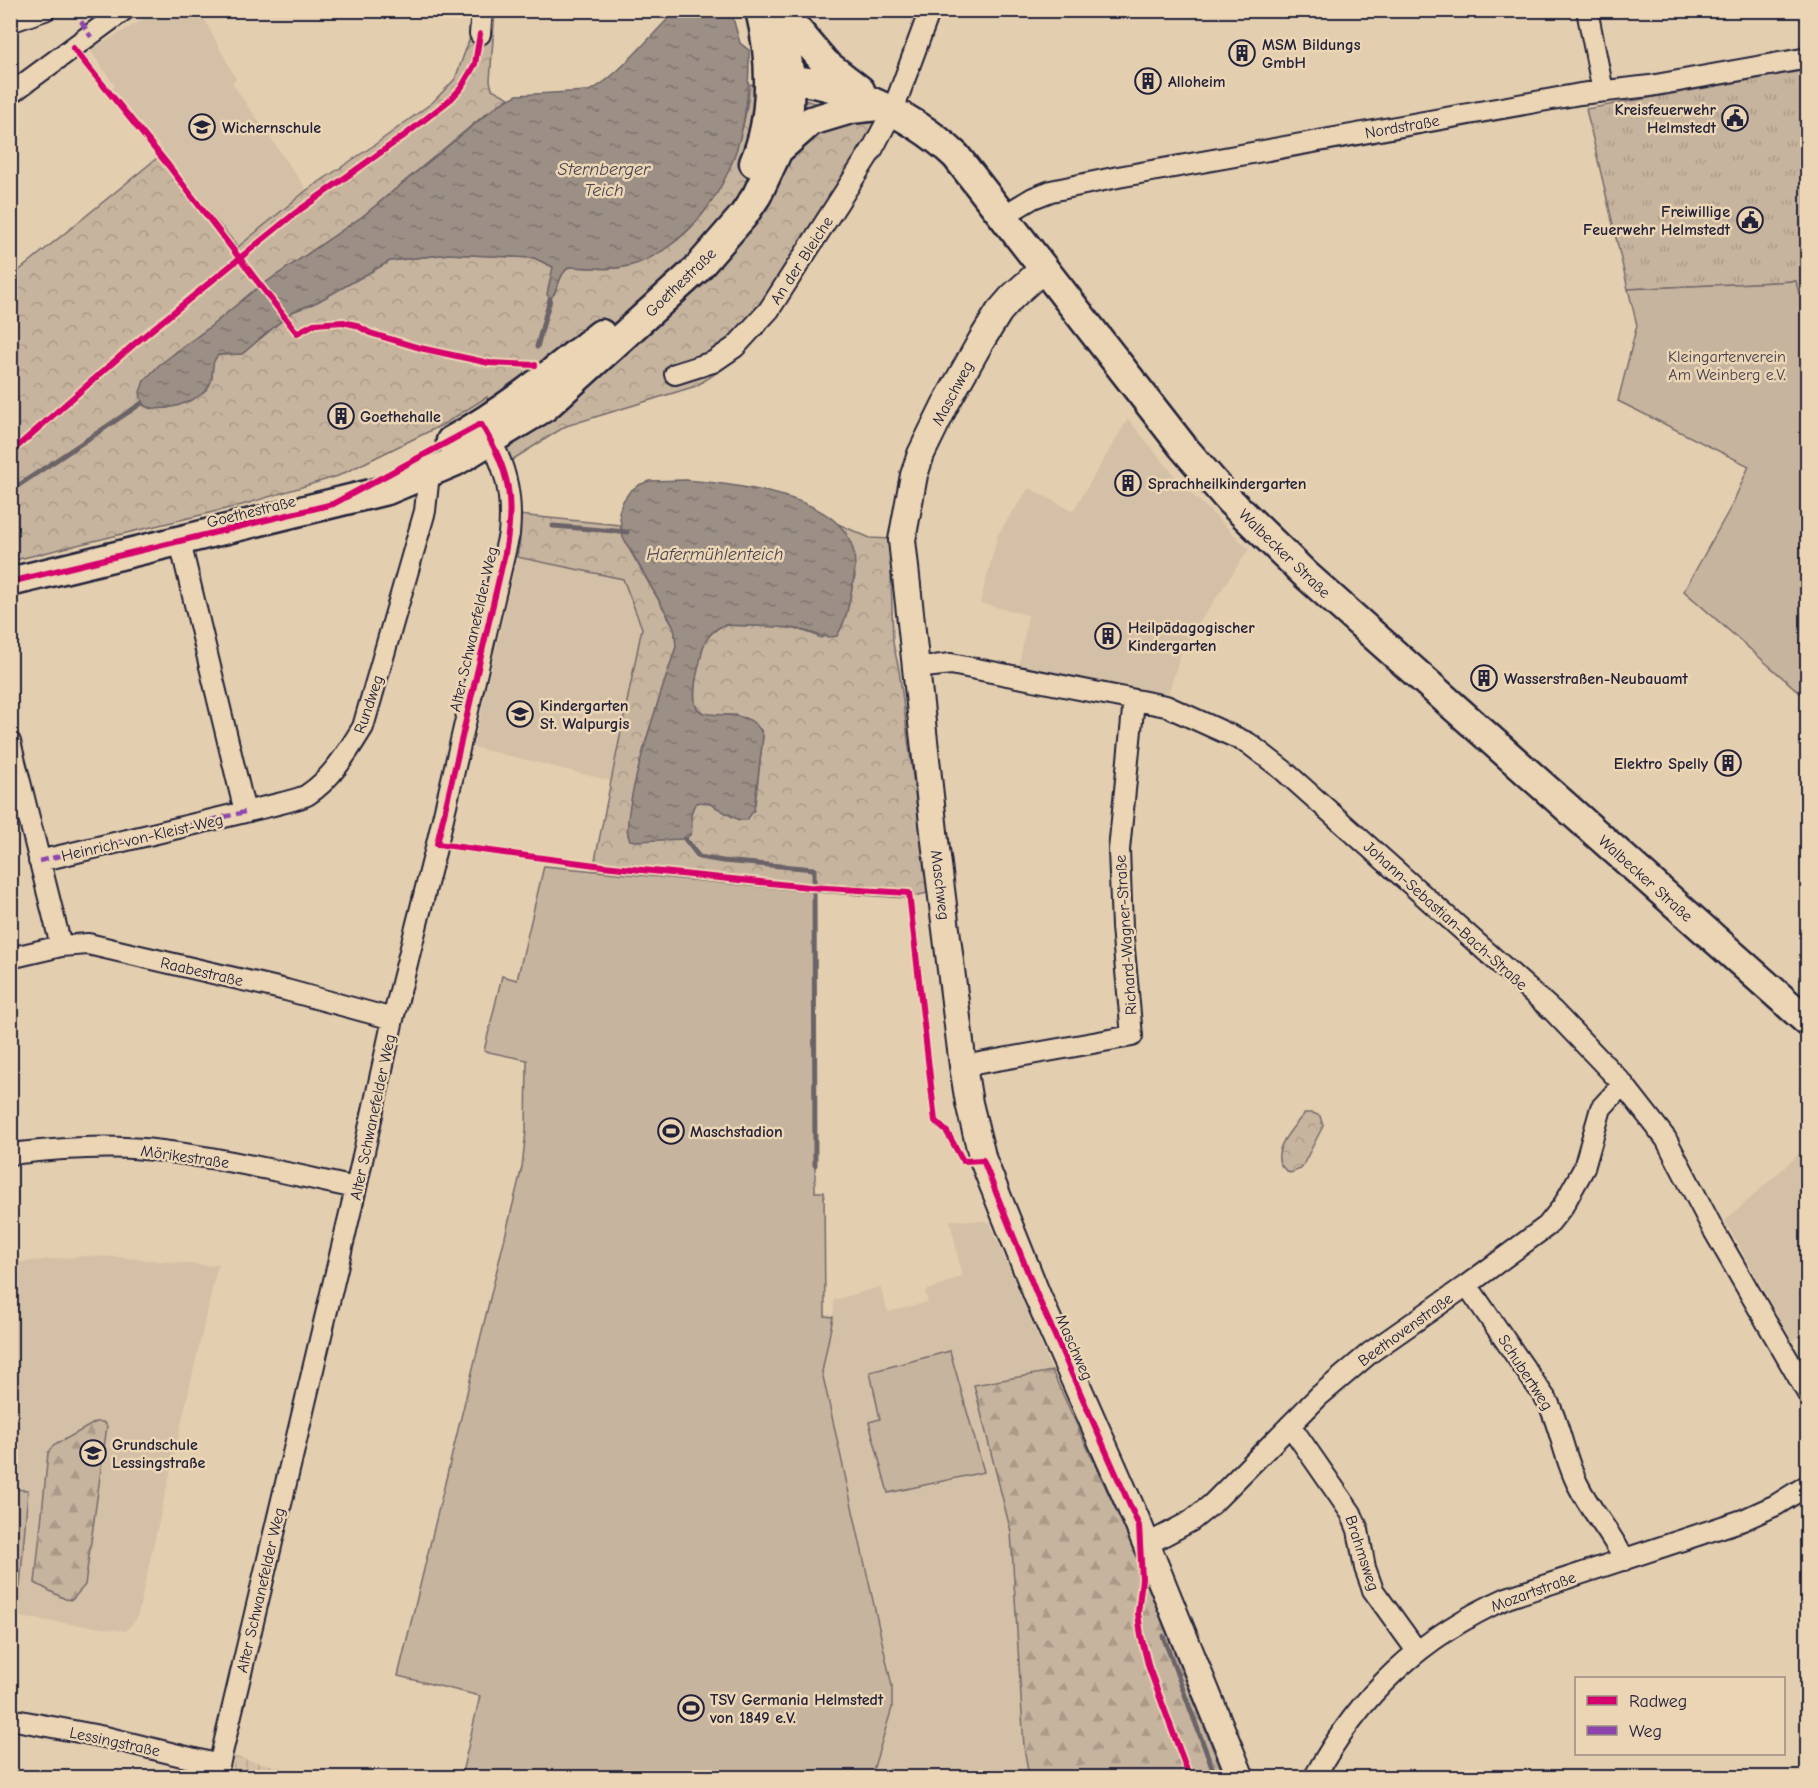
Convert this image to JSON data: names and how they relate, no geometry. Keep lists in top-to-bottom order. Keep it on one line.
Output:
{"streets":{"main road":["Goethestraße","Walbecker Straße"],"street":["Nordstraße","An der Bleiche","Maschweg","Alter Schwanefelder Weg","Rundweg","Heinrich-von-Kleist-Weg","Johann-Sebastian-Bach-Straße","Richard-Wagner-Straße","Raabestraße","Mörikestraße","Beethovenstraße","Schubertweg","Brahmsweg","Mozartstraße","Lessingstraße"]},"crossings":[["Nordstraße","Walbecker Straße"],["An der Bleiche","Walbecker Straße"],["Goethestraße","Walbecker Straße"],["Goethestraße","Alter Schwanefelder Weg"],["Goethestraße","Rundweg"],["Maschweg","Walbecker Straße"],["Maschweg","Johann-Sebastian-Bach-Straße"],["Maschweg","Richard-Wagner-Straße"],["Maschweg","Beethovenstraße"],["Alter Schwanefelder Weg","Raabestraße"],["Alter Schwanefelder Weg","Mörikestraße"],["Alter Schwanefelder Weg","Lessingstraße"],["Rundweg","Heinrich-von-Kleist-Weg"],["Johann-Sebastian-Bach-Straße","Richard-Wagner-Straße"],["Johann-Sebastian-Bach-Straße","Beethovenstraße"],["Beethovenstraße","Schubertweg"],["Beethovenstraße","Brahmsweg"],["Schubertweg","Mozartstraße"],["Brahmsweg","Mozartstraße"]],"water":["Sternberger Teich","Hafermühlenteich"],"parks":["Kleingartenverein Am Weinberg e.V."],"places":{"building":["MSM Bildungs GmbH","Alloheim","Goethehalle","Sprachheilkindergarten","Heilpädagogischer Kindergarten","Wasserstraßen-Neubauamt","Elektro Spelly"],"public building":["Kreisfeuerwehr Helmstedt","Freiwillige Feuerwehr Helmstedt"],"school or university":["Wichernschule","Kindergarten St. Walpurgis","Grundschule Lessingstraße"],"sports":["Maschstadion","TSV Germania Helmstedt von 1849 e.V."]},"legend":["Radweg","Weg"]}
